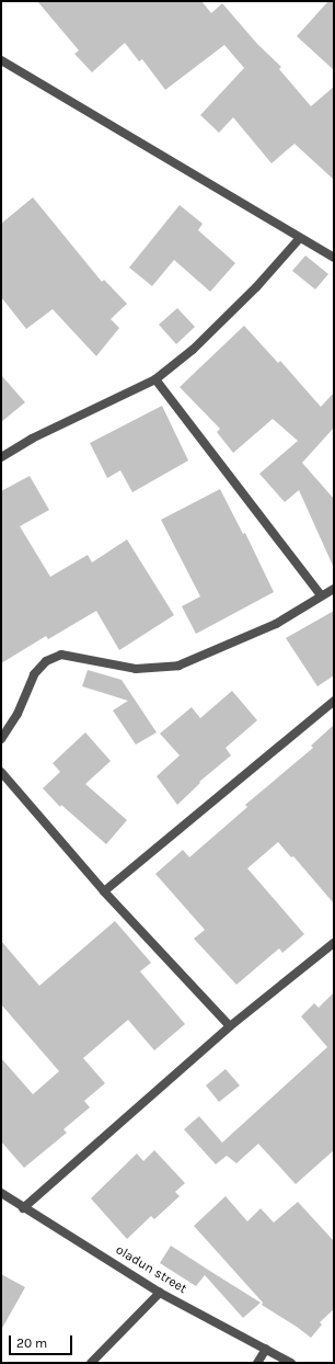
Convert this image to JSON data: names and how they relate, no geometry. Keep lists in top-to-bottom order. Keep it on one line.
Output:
{"streets":{"street":["oladun street"]},"scale_bar":"20 m"}
